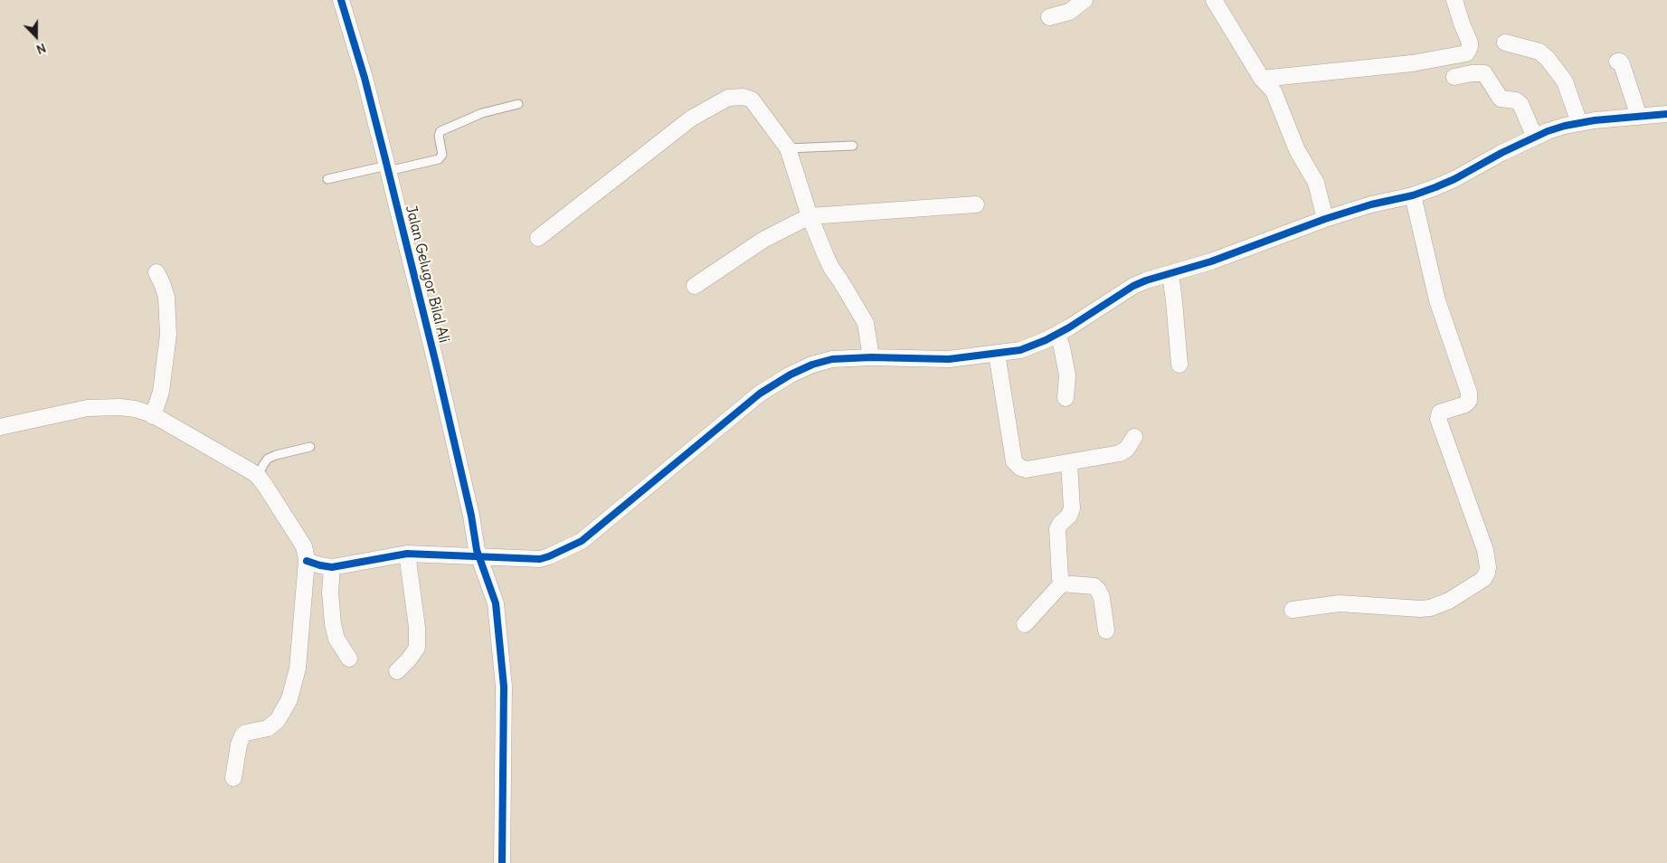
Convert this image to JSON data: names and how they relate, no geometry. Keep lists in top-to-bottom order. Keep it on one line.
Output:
{"streets":{"street":["Jalan Gelugor Bilal Ali"]},"north":"bottom"}
